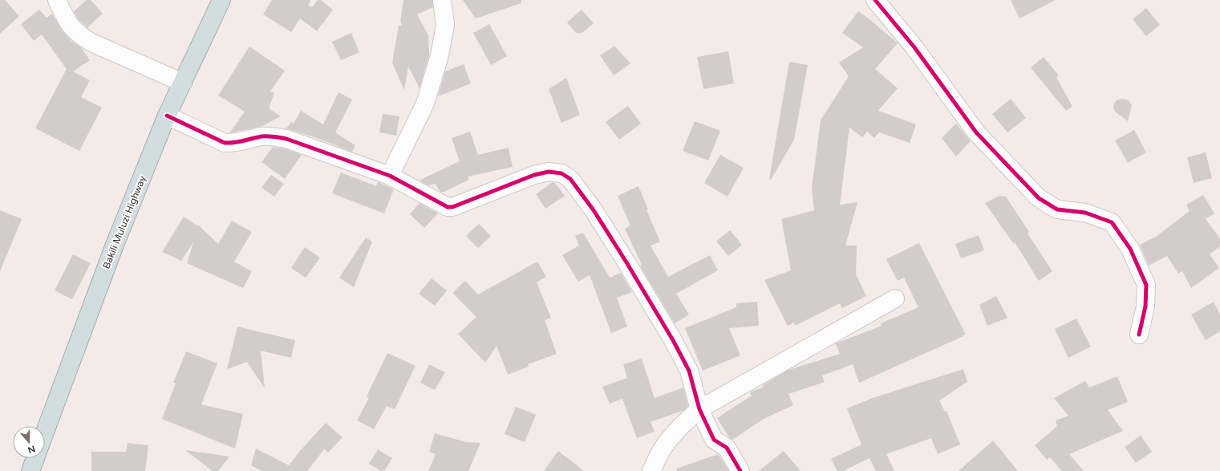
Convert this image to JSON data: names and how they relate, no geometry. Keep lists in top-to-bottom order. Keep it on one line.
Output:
{"streets":{"highway":["Bakili Muluzi Highway"]},"north":"bottom"}
